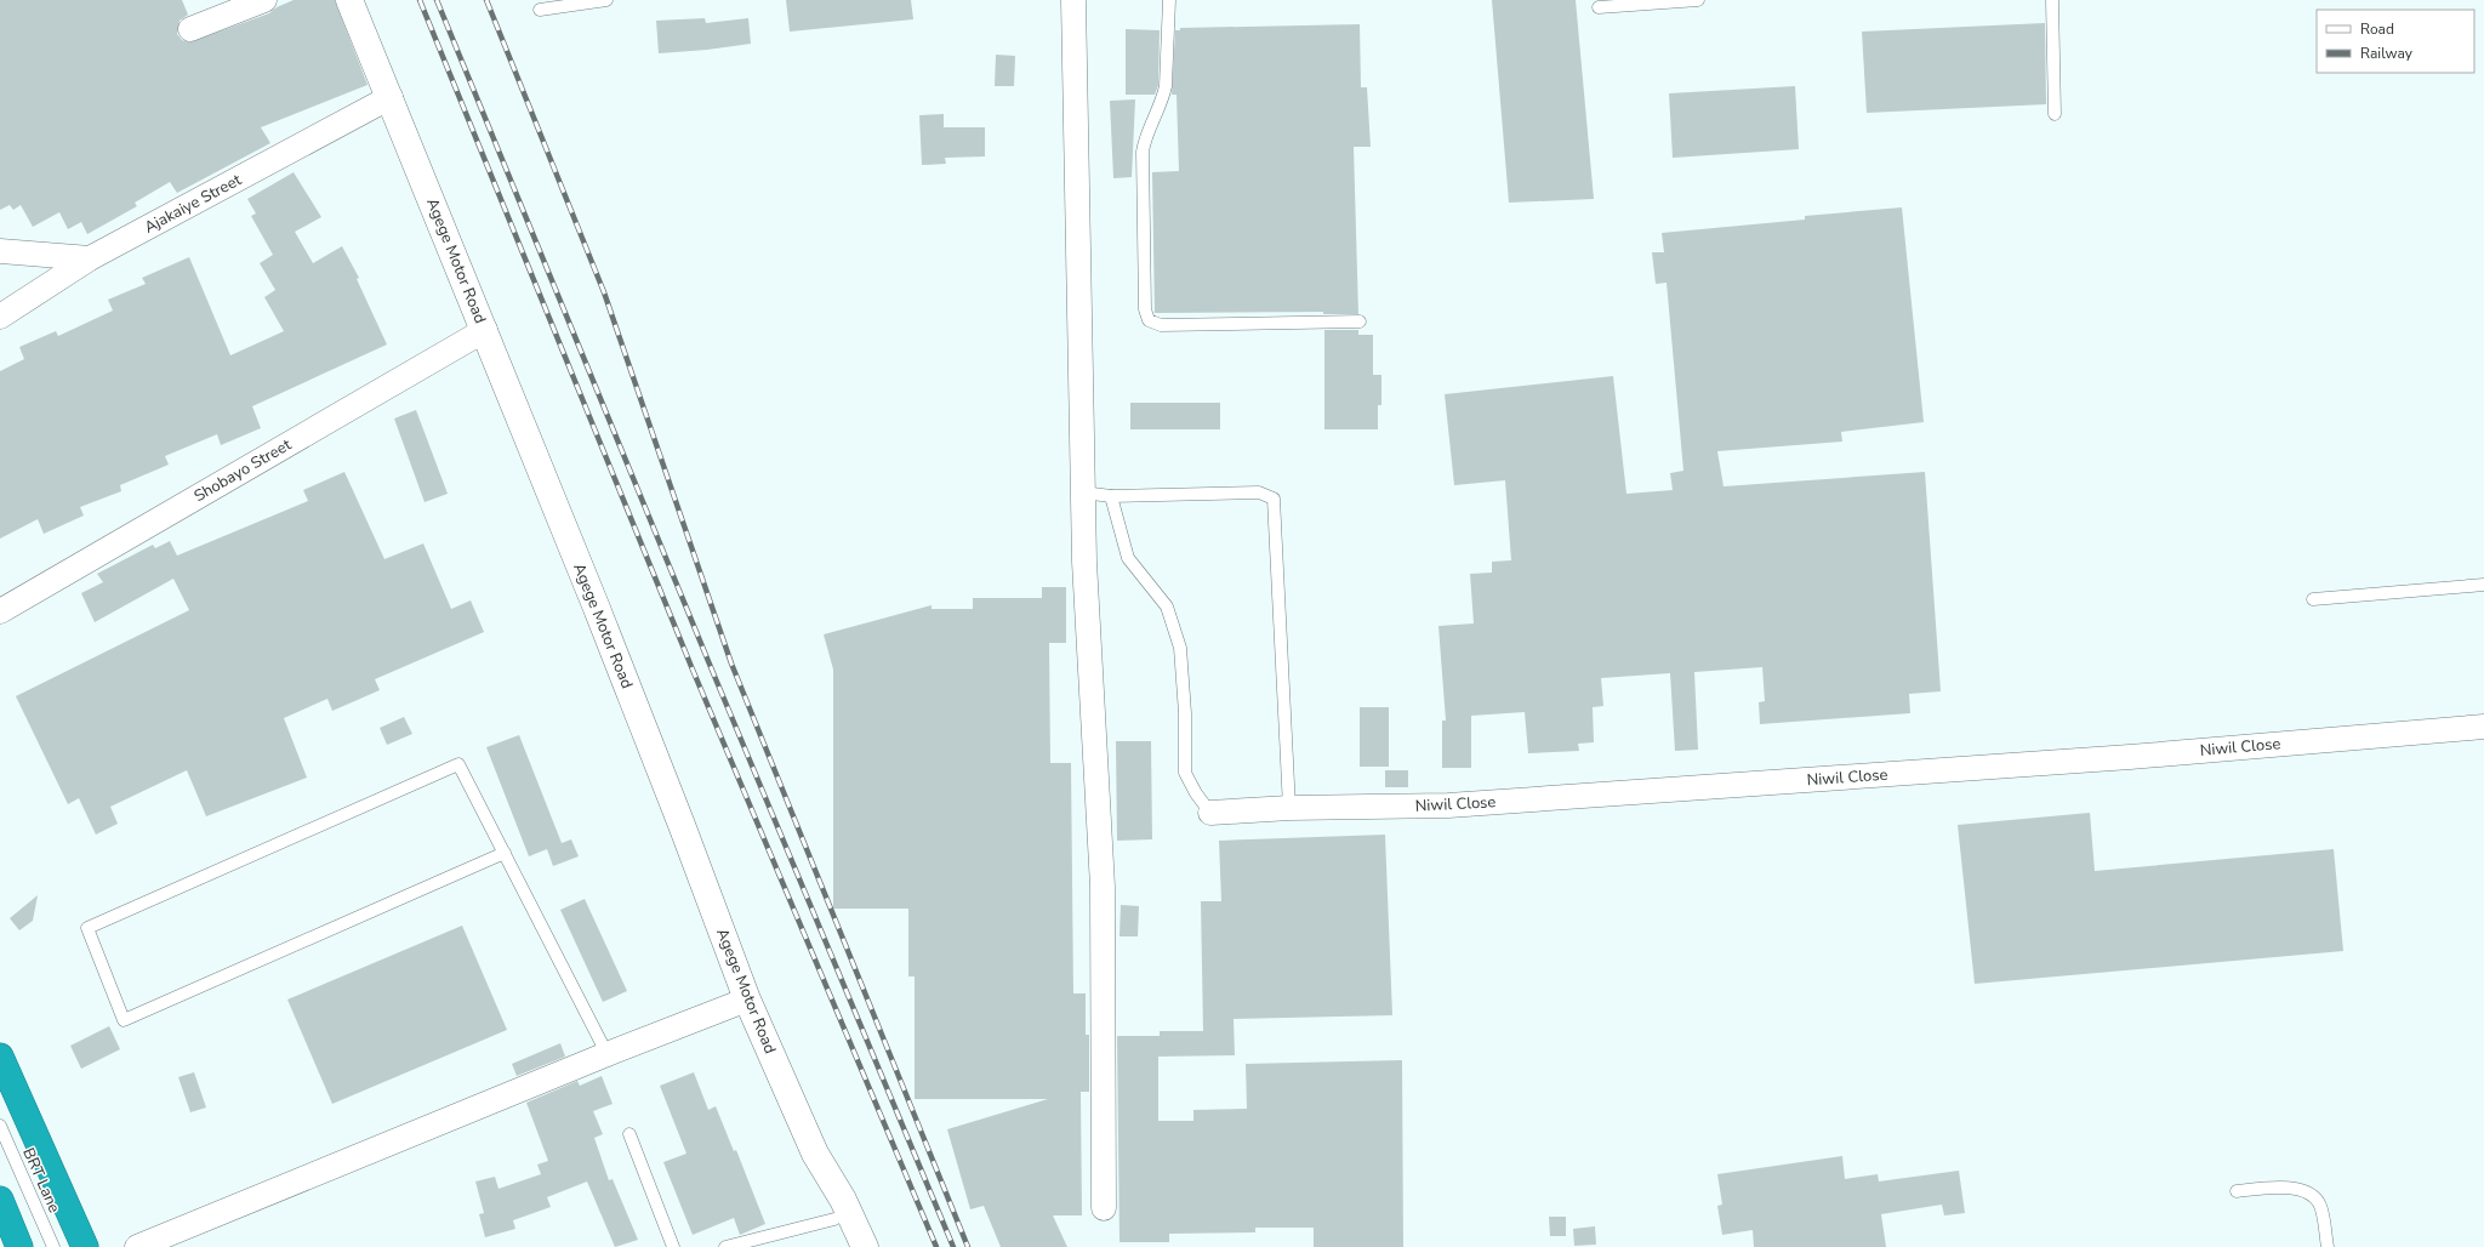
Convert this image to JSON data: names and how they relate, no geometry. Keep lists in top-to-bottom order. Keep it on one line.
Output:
{"streets":{"main road":["Agege Motor Road"],"street":["Ajakaiye Street","Shobayo Street","Niwil Close"],"lane":["BRT Lane"]},"crossings":[["Ajakaiye Street","Agege Motor Road"],["Agege Motor Road","Shobayo Street"]],"legend":["Road","Railway"]}
